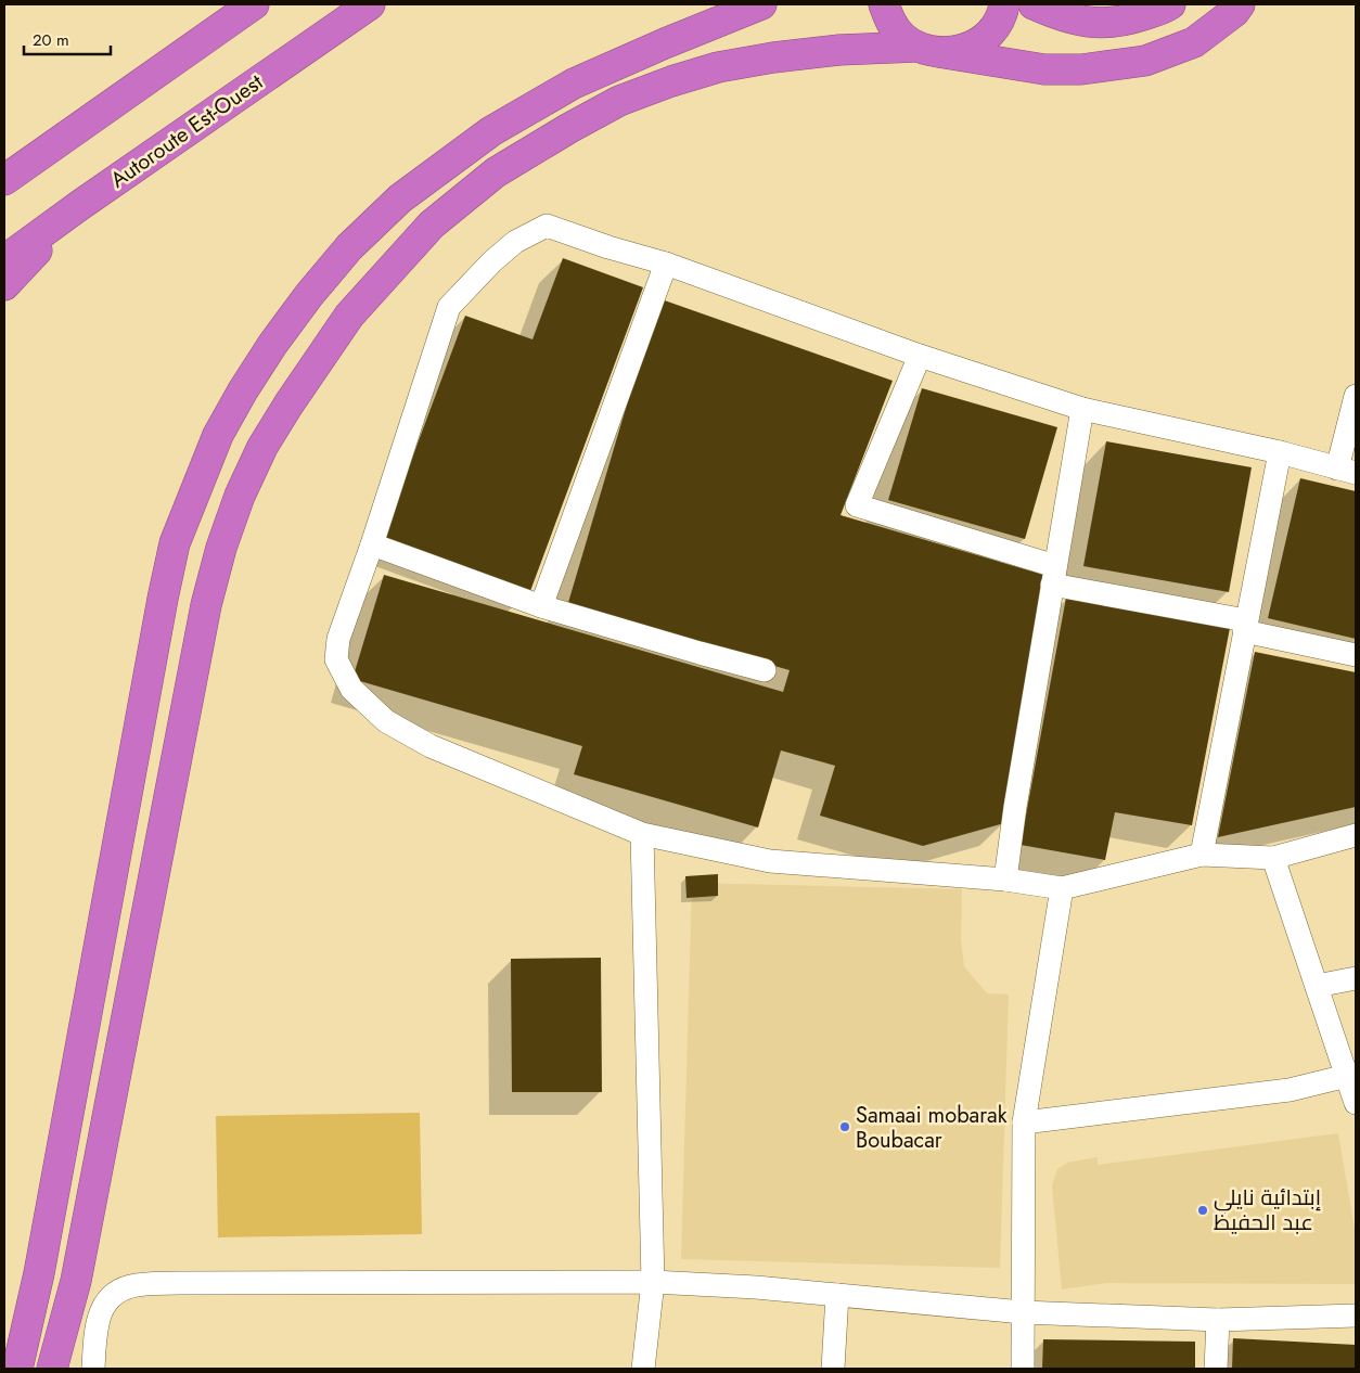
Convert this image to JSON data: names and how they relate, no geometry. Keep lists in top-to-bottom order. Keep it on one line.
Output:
{"streets":{"highway":["Autoroute Est-Ouest"]},"places":["Samaai mobarak Boubacar","إبتدائية نايلي عبد الحفيظ"],"scale_bar":"20 m"}
